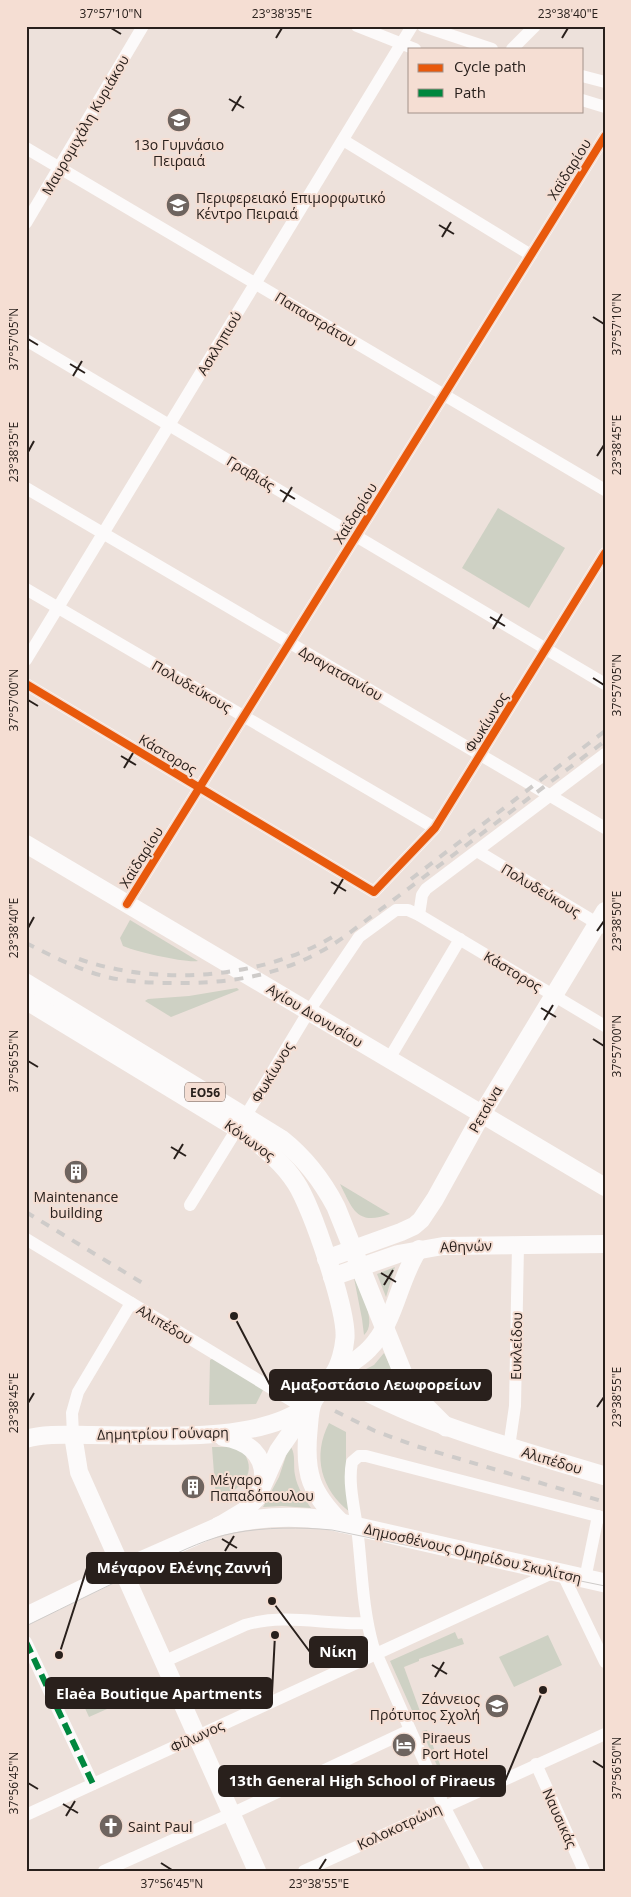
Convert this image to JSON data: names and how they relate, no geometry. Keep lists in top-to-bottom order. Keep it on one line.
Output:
{"streets":{"main road":["Αγίου Διονυσίου","ΕΟ56","Ρετσίνα","Κόνωνος","Αθηνών","Αλιπέδου","Δημητρίου Γούναρη","Δημοσθένους Ομηρίδου Σκυλίτση"],"street":["Μαυρομιχάλη Κυριάκου","Χαϊδαρίου","Παπαστράτου","Ασκληπιού","Γραβιάς","Δραγατσανίου","Πολυδεύκους","Φωκίωνος","Κάστορος","Ευκλείδου","Φίλωνος","Ναυσικάς","Κολοκοτρώνη"]},"crossings":[["Μαυρομιχάλη Κυριάκου","Παπαστράτου"],["Χαϊδαρίου","Παπαστράτου"],["Χαϊδαρίου","Γραβιάς"],["Χαϊδαρίου","Δραγατσανίου"],["Χαϊδαρίου","Πολυδεύκους"],["Χαϊδαρίου","Κάστορος"],["Χαϊδαρίου","Αγίου Διονυσίου"],["Παπαστράτου","Ασκληπιού"],["Ασκληπιού","Γραβιάς"],["Ασκληπιού","Δραγατσανίου"],["Ασκληπιού","Πολυδεύκους"],["Γραβιάς","Φωκίωνος"],["Δραγατσανίου","Φωκίωνος"],["Πολυδεύκους","Φωκίωνος"],["Πολυδεύκους","Ρετσίνα"],["Φωκίωνος","Κάστορος"],["Φωκίωνος","Αγίου Διονυσίου"],["Φωκίωνος","Κόνωνος"],["Κάστορος","Ρετσίνα"],["Αγίου Διονυσίου","Ρετσίνα"],["Ρετσίνα","Κόνωνος"],["Κόνωνος","Αθηνών"],["Κόνωνος","Αλιπέδου"],["Αθηνών","Ευκλείδου"],["Αλιπέδου","Ευκλείδου"],["Αλιπέδου","Δημητρίου Γούναρη"],["Δημοσθένους Ομηρίδου Σκυλίτση","Φίλωνος"],["Ναυσικάς","Κολοκοτρώνη"]],"places":{"school or university":["13ο Γυμνάσιο Πειραιά","Περιφερειακό Επιμορφωτικό Κέντρο Πειραιά","Ζάννειος Πρότυπος Σχολή"],"building":["Maintenance building","Μέγαρο Παπαδόπουλου"],"other":["Αμαξοστάσιο Λεωφορείων","Νίκη","Elaėa Boutique Apartments","Μέγαρον Ελένης Ζαννή","13th General High School of Piraeus"],"hotel":["Piraeus Port Hotel"],"church":["Saint Paul"]},"legend":["Cycle path","Path"],"coordinates":["37°57'10\"N","23°38'35\"E","23°38'40\"E","37°57'05\"N","23°38'45\"E","37°57'00\"N","23°38'50\"E","37°56'55\"N","23°38'55\"E","37°56'50\"N","37°56'45\"N"]}
